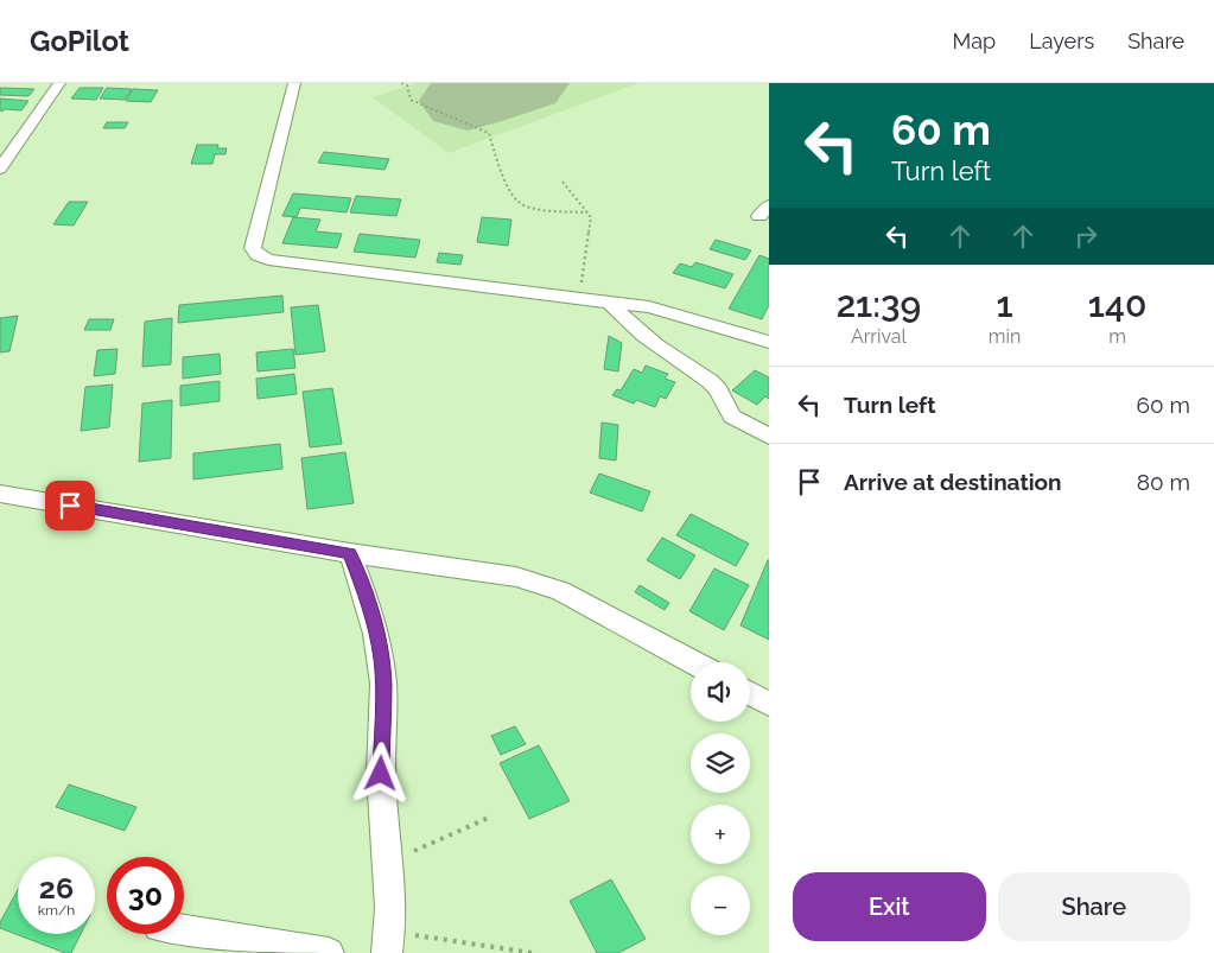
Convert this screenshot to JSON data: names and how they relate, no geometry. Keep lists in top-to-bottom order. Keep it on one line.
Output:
{"page":{"header":"GoPilot","nav":["Map","Layers","Share"],"turn":["60 m","Turn left"],"eta":["21:39","Arrival","1","min","140","m"],"list":[{"name":"Turn left","value":"60 m"},{"name":"Arrive at destination","value":"80 m"}],"map_buttons":["+","−"],"speed":"26 km/h","limit":"30","buttons":["Exit","Share"]}}
